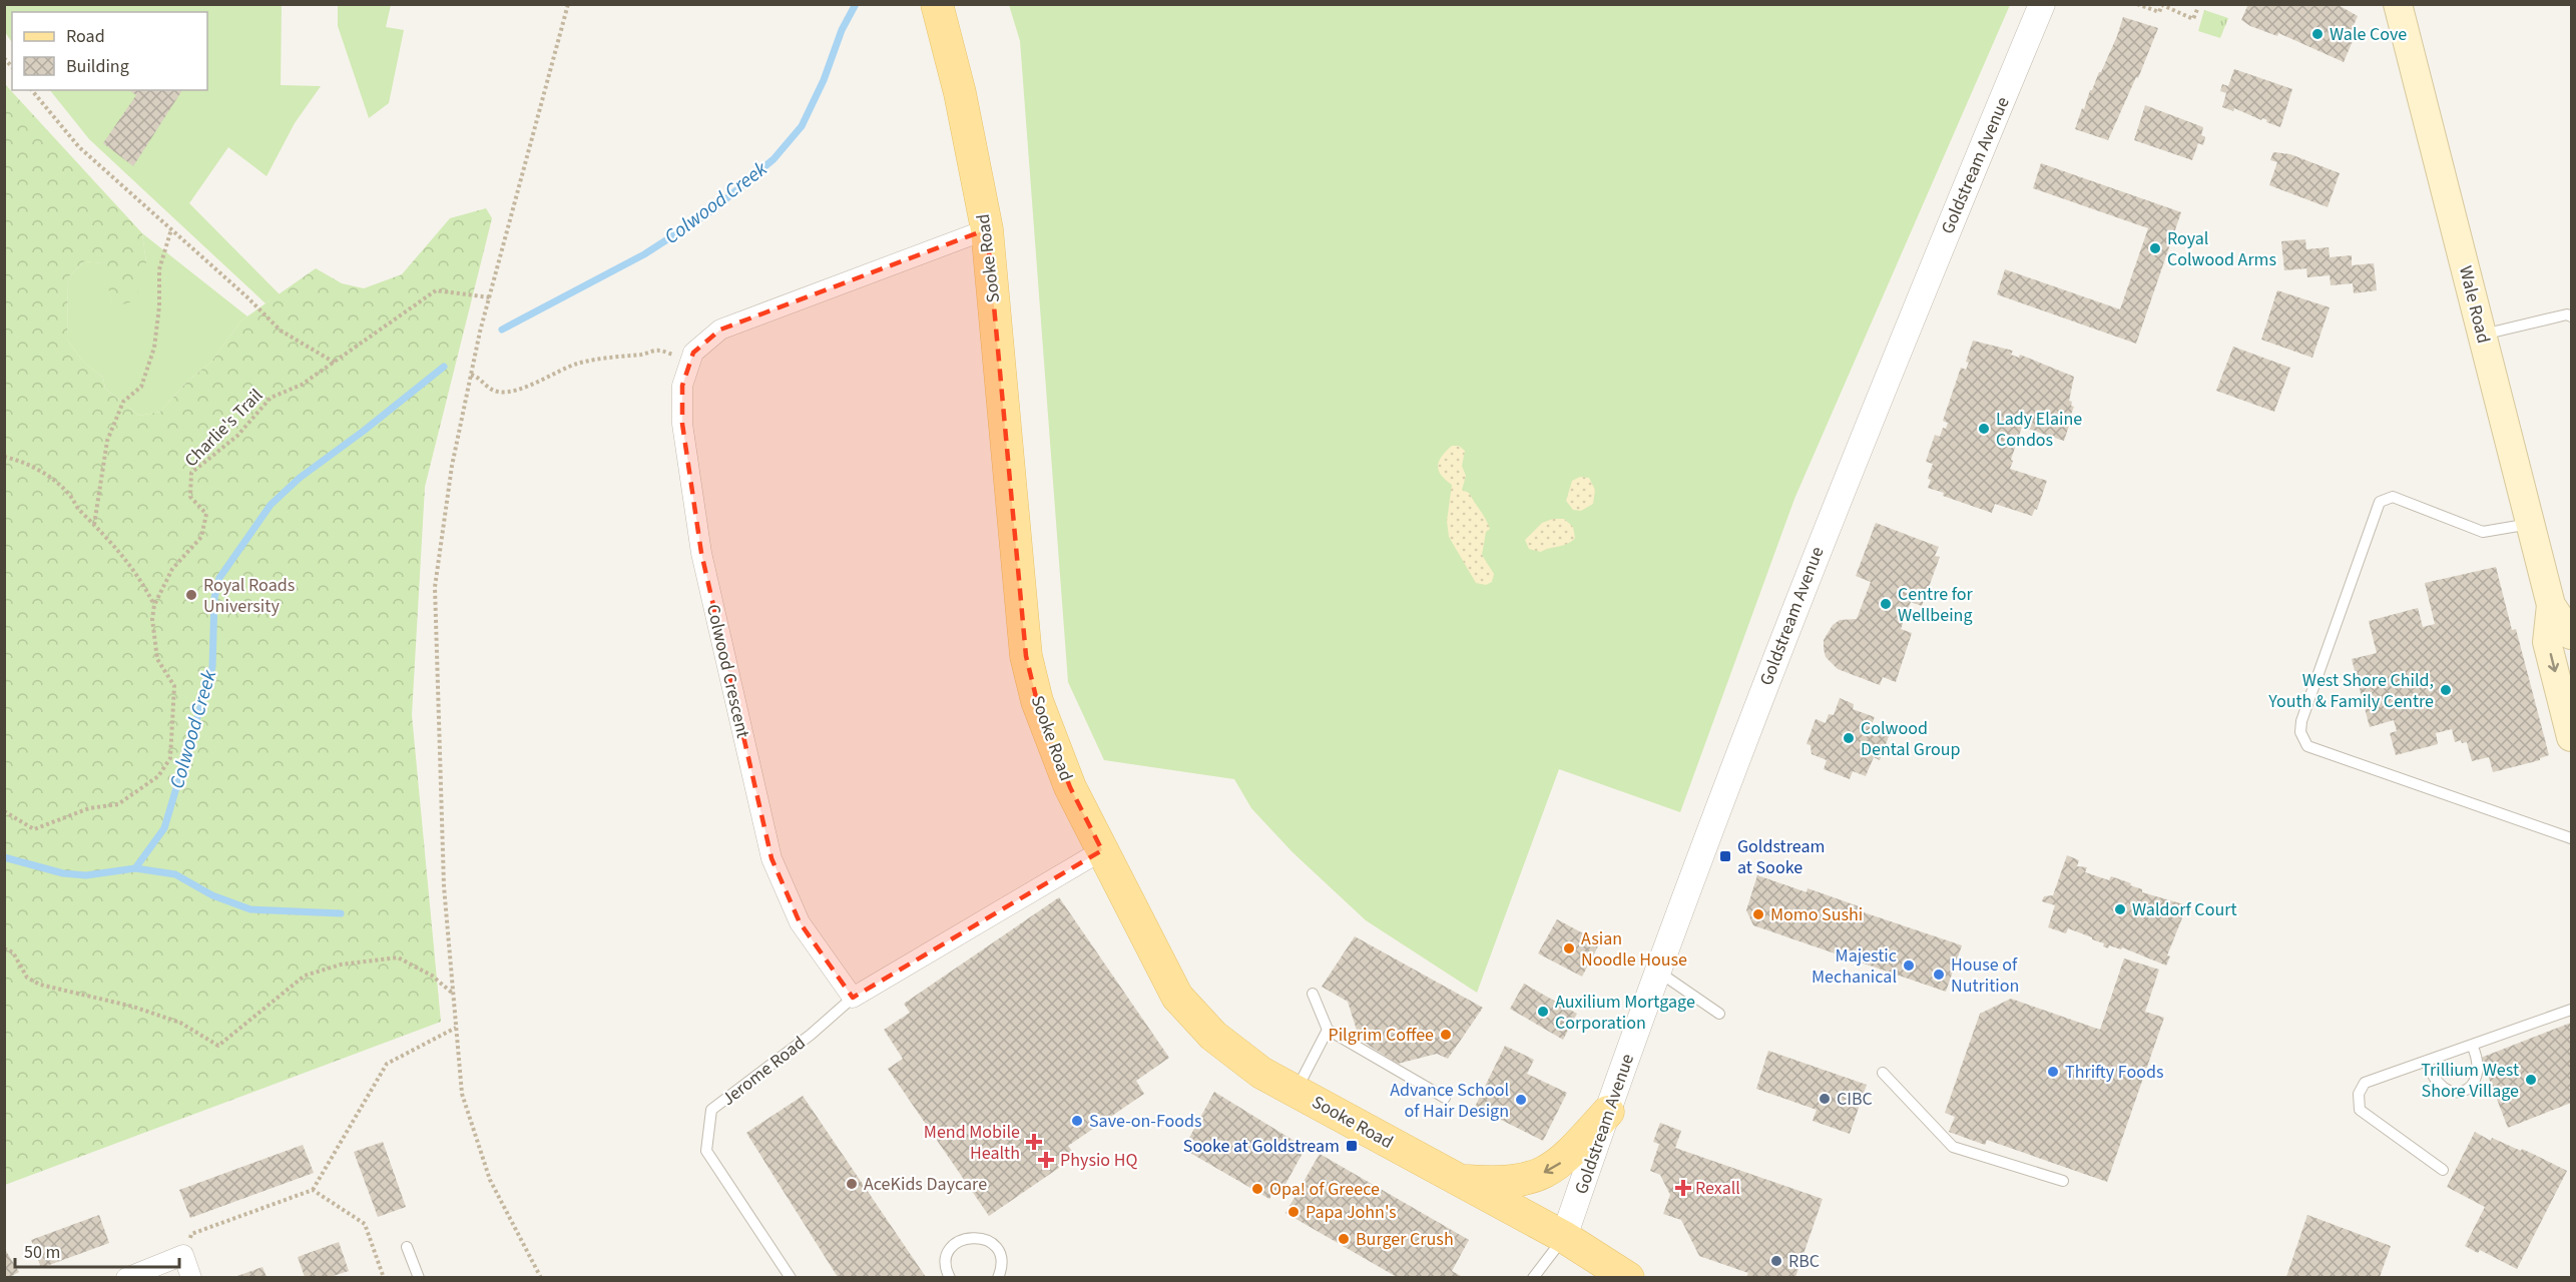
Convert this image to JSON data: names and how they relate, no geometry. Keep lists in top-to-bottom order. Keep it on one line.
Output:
{"streets":{"main road":["Sooke Road","Wale Road"],"street":["Goldstream Avenue","Colwood Crescent"],"lane":["Jerome Road"],"path":["Charlie's Trail"]},"crossings":[["Goldstream Avenue","Sooke Road"],["Sooke Road","Colwood Crescent"],["Colwood Crescent","Jerome Road"]],"water":["Colwood Creek"],"places":{"other":["Wale Cove","Royal Colwood Arms","Lady Elaine Condos","Royal Roads University","Centre for Wellbeing","West Shore Child, Youth & Family Centre","Colwood Dental Group","Waldorf Court","Momo Sushi","Asian Noodle House","Majestic Mechanical","House of Nutrition","Auxilium Mortgage Corporation","Pilgrim Coffee","Thrifty Foods","Trillium West Shore Village","CIBC","Advance School of Hair Design","Save-on-Foods","AceKids Daycare","Opa! of Greece","Papa John's","Burger Crush","RBC"],"transit":["Goldstream at Sooke","Sooke at Goldstream"],"health":["Mend Mobile Health","Physio HQ","Rexall"]},"legend":["Road","Building"],"scale_bar":"50 m"}
